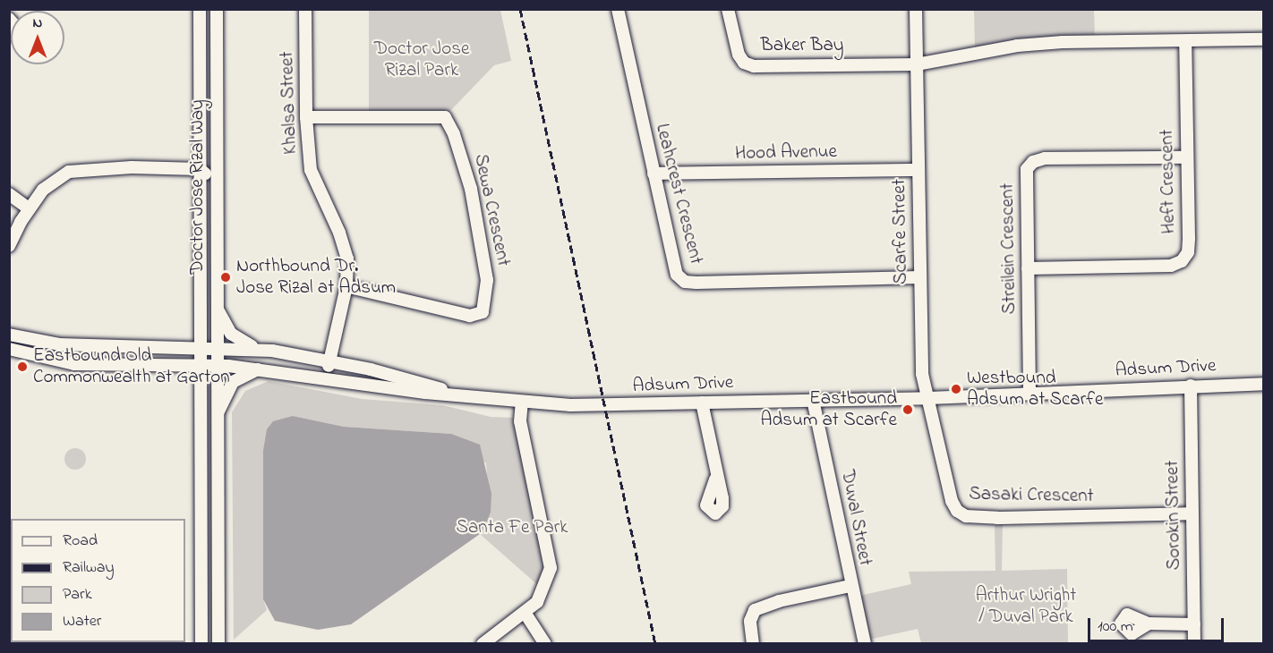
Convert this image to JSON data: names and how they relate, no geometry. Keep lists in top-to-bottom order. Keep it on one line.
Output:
{"streets":{"street":["Baker Bay","Khalsa Street","Hood Avenue","Heft Crescent","Doctor Jose Rizal Way","Leahcrest Crescent","Sewa Crescent","Scarfe Street","Streilein Crescent","Adsum Drive","Sasaki Crescent","Sorokin Street","Duval Street"]},"crossings":[["Baker Bay","Heft Crescent"],["Baker Bay","Scarfe Street"],["Khalsa Street","Sewa Crescent"],["Khalsa Street","Adsum Drive"],["Hood Avenue","Leahcrest Crescent"],["Hood Avenue","Scarfe Street"],["Heft Crescent","Streilein Crescent"],["Doctor Jose Rizal Way","Adsum Drive"],["Leahcrest Crescent","Scarfe Street"],["Scarfe Street","Adsum Drive"],["Scarfe Street","Sasaki Crescent"],["Streilein Crescent","Adsum Drive"],["Adsum Drive","Sasaki Crescent"],["Adsum Drive","Sorokin Street"],["Adsum Drive","Duval Street"],["Sasaki Crescent","Sorokin Street"]],"parks":["Doctor Jose Rizal Park","Santa Fe Park","Arthur Wright / Duval Park"],"places":["Northbound Dr. Jose Rizal at Adsum","Eastbound Old Commonwealth at Garton","Westbound Adsum at Scarfe","Eastbound Adsum at Scarfe"],"legend":["Road","Railway","Park","Water"],"scale_bar":"100 m","north":"top"}
